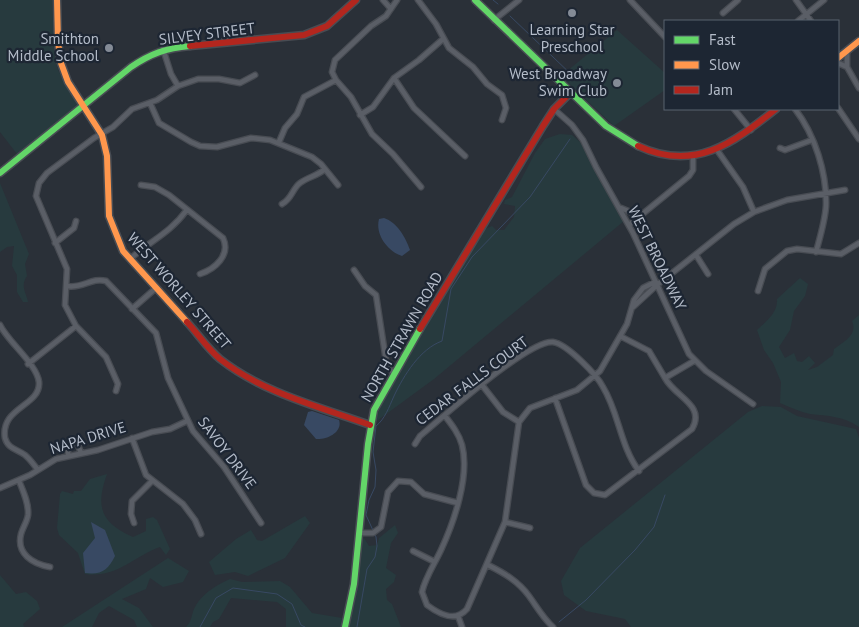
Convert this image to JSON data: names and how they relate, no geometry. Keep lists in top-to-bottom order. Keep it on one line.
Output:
{"streets":{"street":["SILVEY STREET","WEST BROADWAY","WEST WORLEY STREET","NORTH STRAWN ROAD","CEDAR FALLS COURT","NAPA DRIVE","SAVOY DRIVE"]},"crossings":[["SILVEY STREET","WEST WORLEY STREET"],["WEST BROADWAY","NORTH STRAWN ROAD"],["WEST WORLEY STREET","NORTH STRAWN ROAD"],["NAPA DRIVE","SAVOY DRIVE"]],"places":["Learning Star Preschool","Smithton Middle School","West Broadway Swim Club"],"legend":["Fast","Slow","Jam"]}
